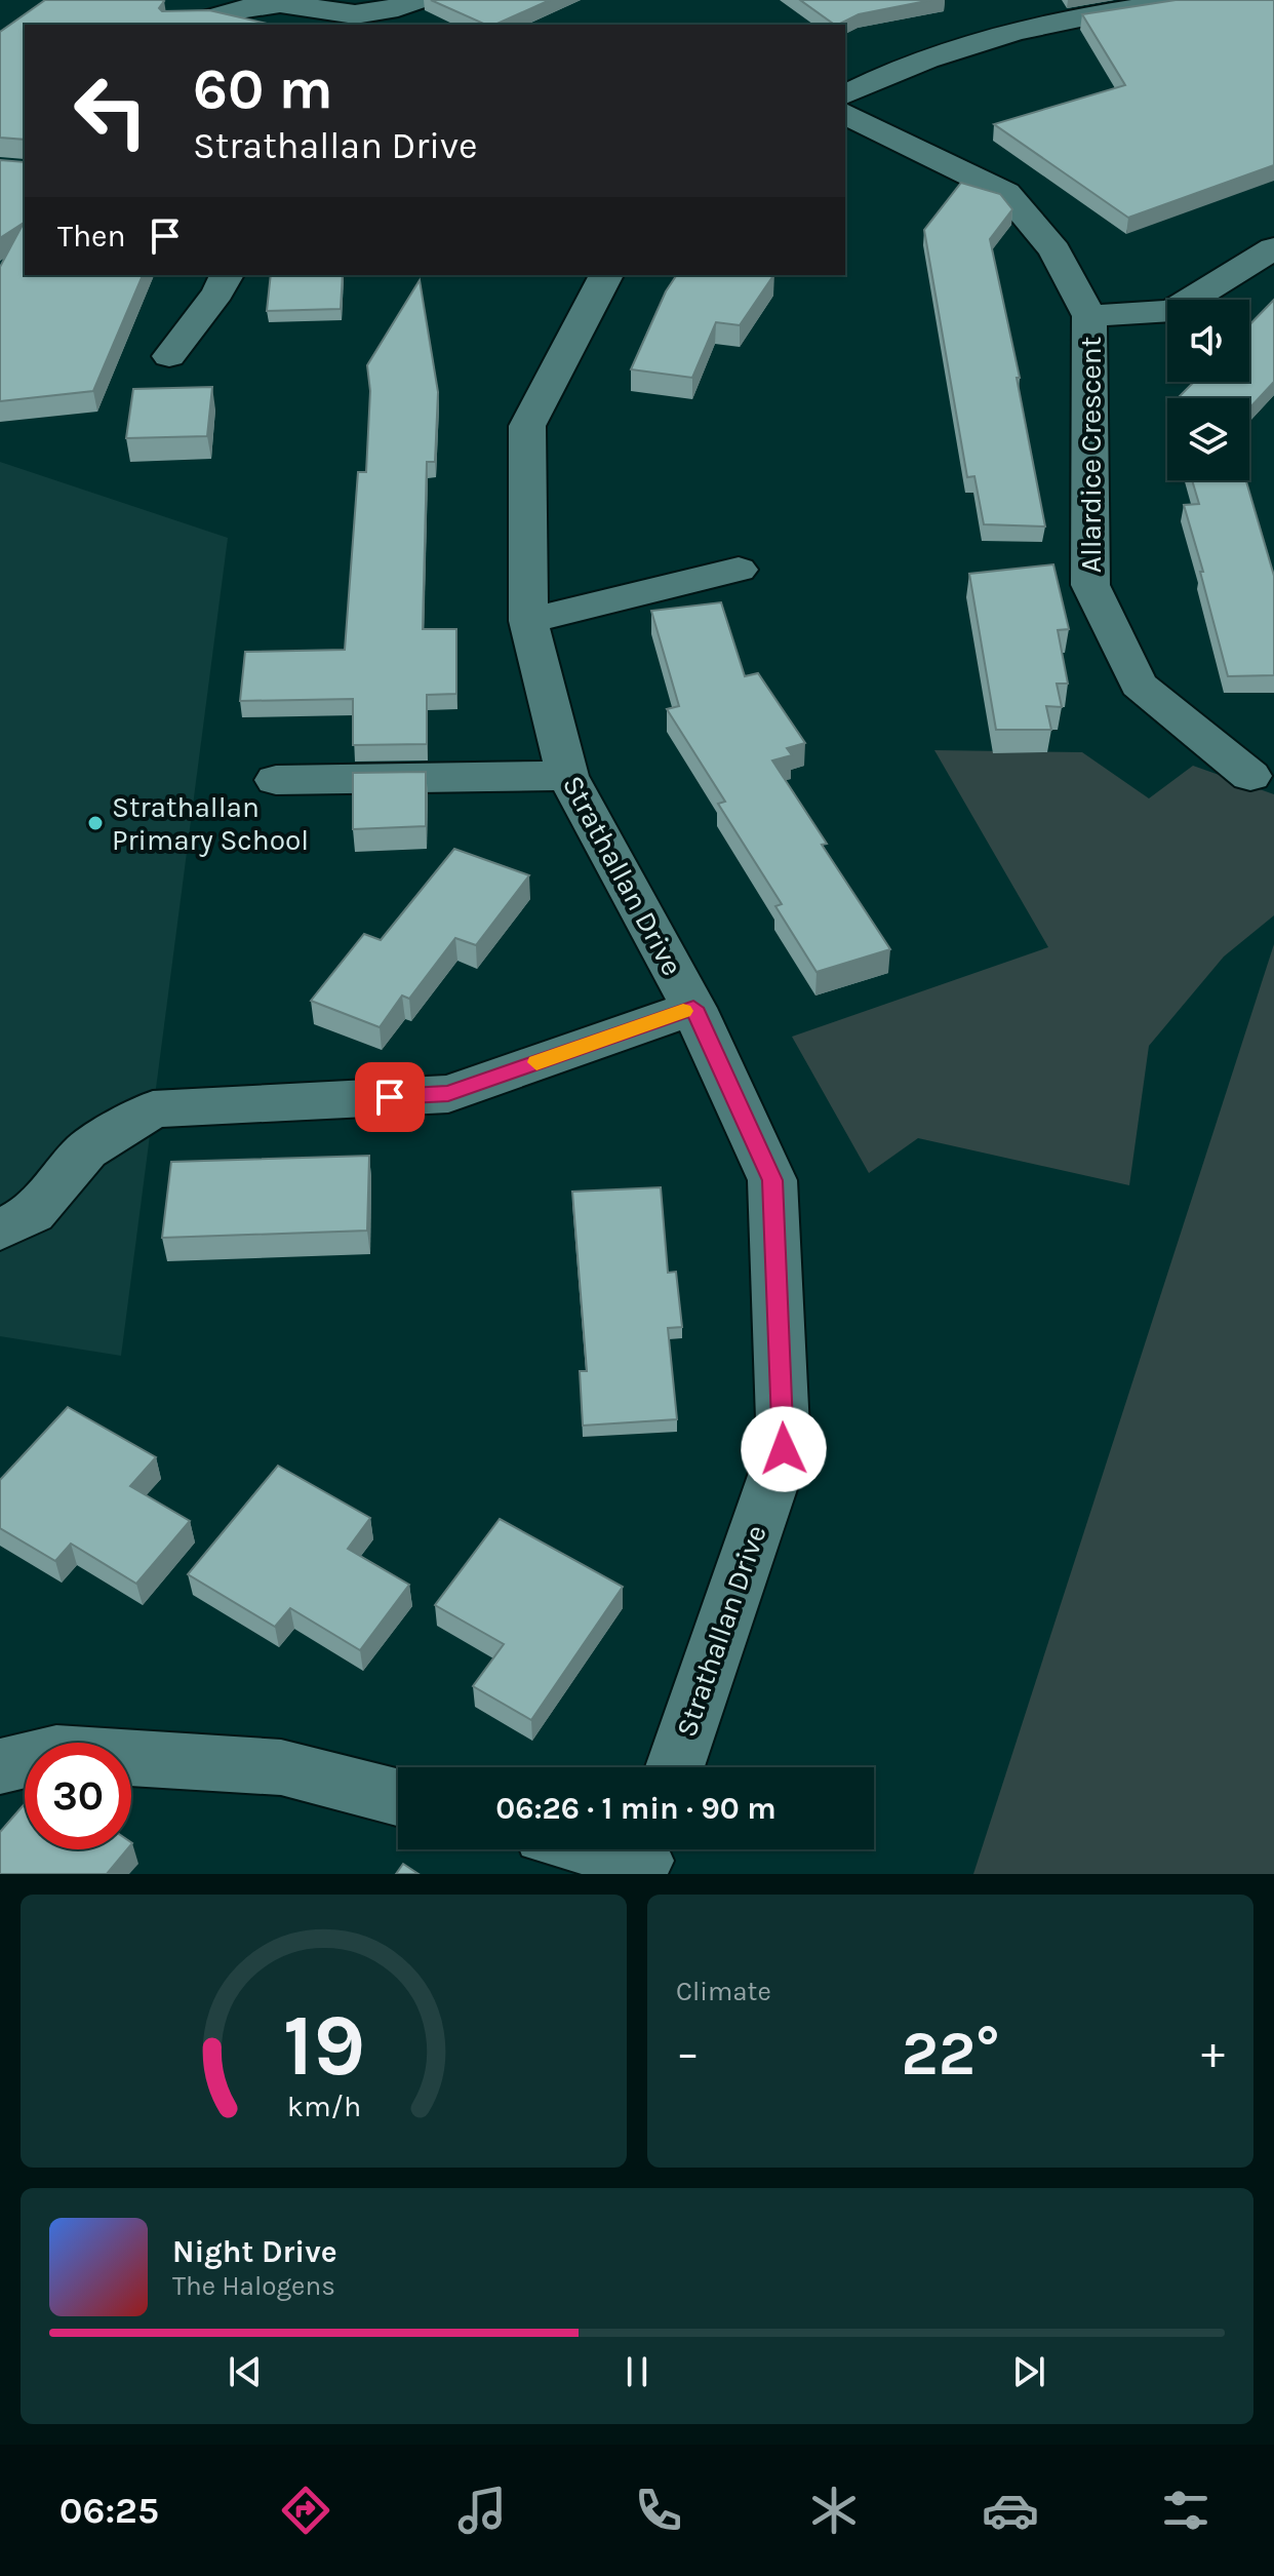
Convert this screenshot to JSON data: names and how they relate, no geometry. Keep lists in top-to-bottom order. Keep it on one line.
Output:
{"streets":{"street":["Allardice Crescent","Strathallan Drive"]},"places":["Strathallan Primary School"],"page":{"turn":["60 m","Strathallan Drive"],"then":"Then","limit":"30","trip":"06:26 · 1 min · 90 m","tile":"Climate","heat":["−","22°","+"],"song":["Night Drive","The Halogens"],"tabs":"06:25","gauge":["19","km/h"]}}
